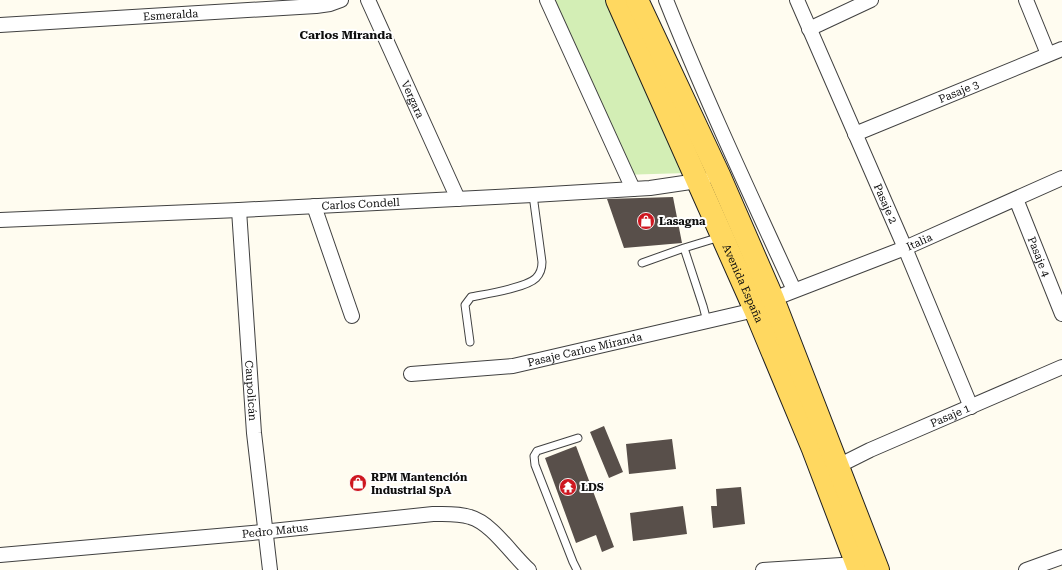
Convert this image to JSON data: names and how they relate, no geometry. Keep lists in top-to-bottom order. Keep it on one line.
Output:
{"streets":{"main road":["Avenida España"],"street":["Esmeralda","Pasaje 3","Vergara","Pasaje 2","Carlos Condell","Italia","Pasaje 4","Pasaje Carlos Miranda","Caupolicán","Pasaje 1","Pedro Matus"]},"crossings":[["Pasaje 3","Pasaje 2"],["Vergara","Carlos Condell"],["Pasaje 2","Italia"],["Pasaje 2","Pasaje 1"],["Carlos Condell","Avenida España"],["Carlos Condell","Caupolicán"],["Italia","Pasaje 4"],["Italia","Avenida España"],["Italia","Pasaje Carlos Miranda"],["Avenida España","Pasaje Carlos Miranda"],["Avenida España","Pasaje 1"],["Caupolicán","Pedro Matus"]],"districts":["Carlos Miranda"],"places":{"shop":["Lasagna","RPM Mantención Industrial SpA"],"temple":["LDS"]}}
